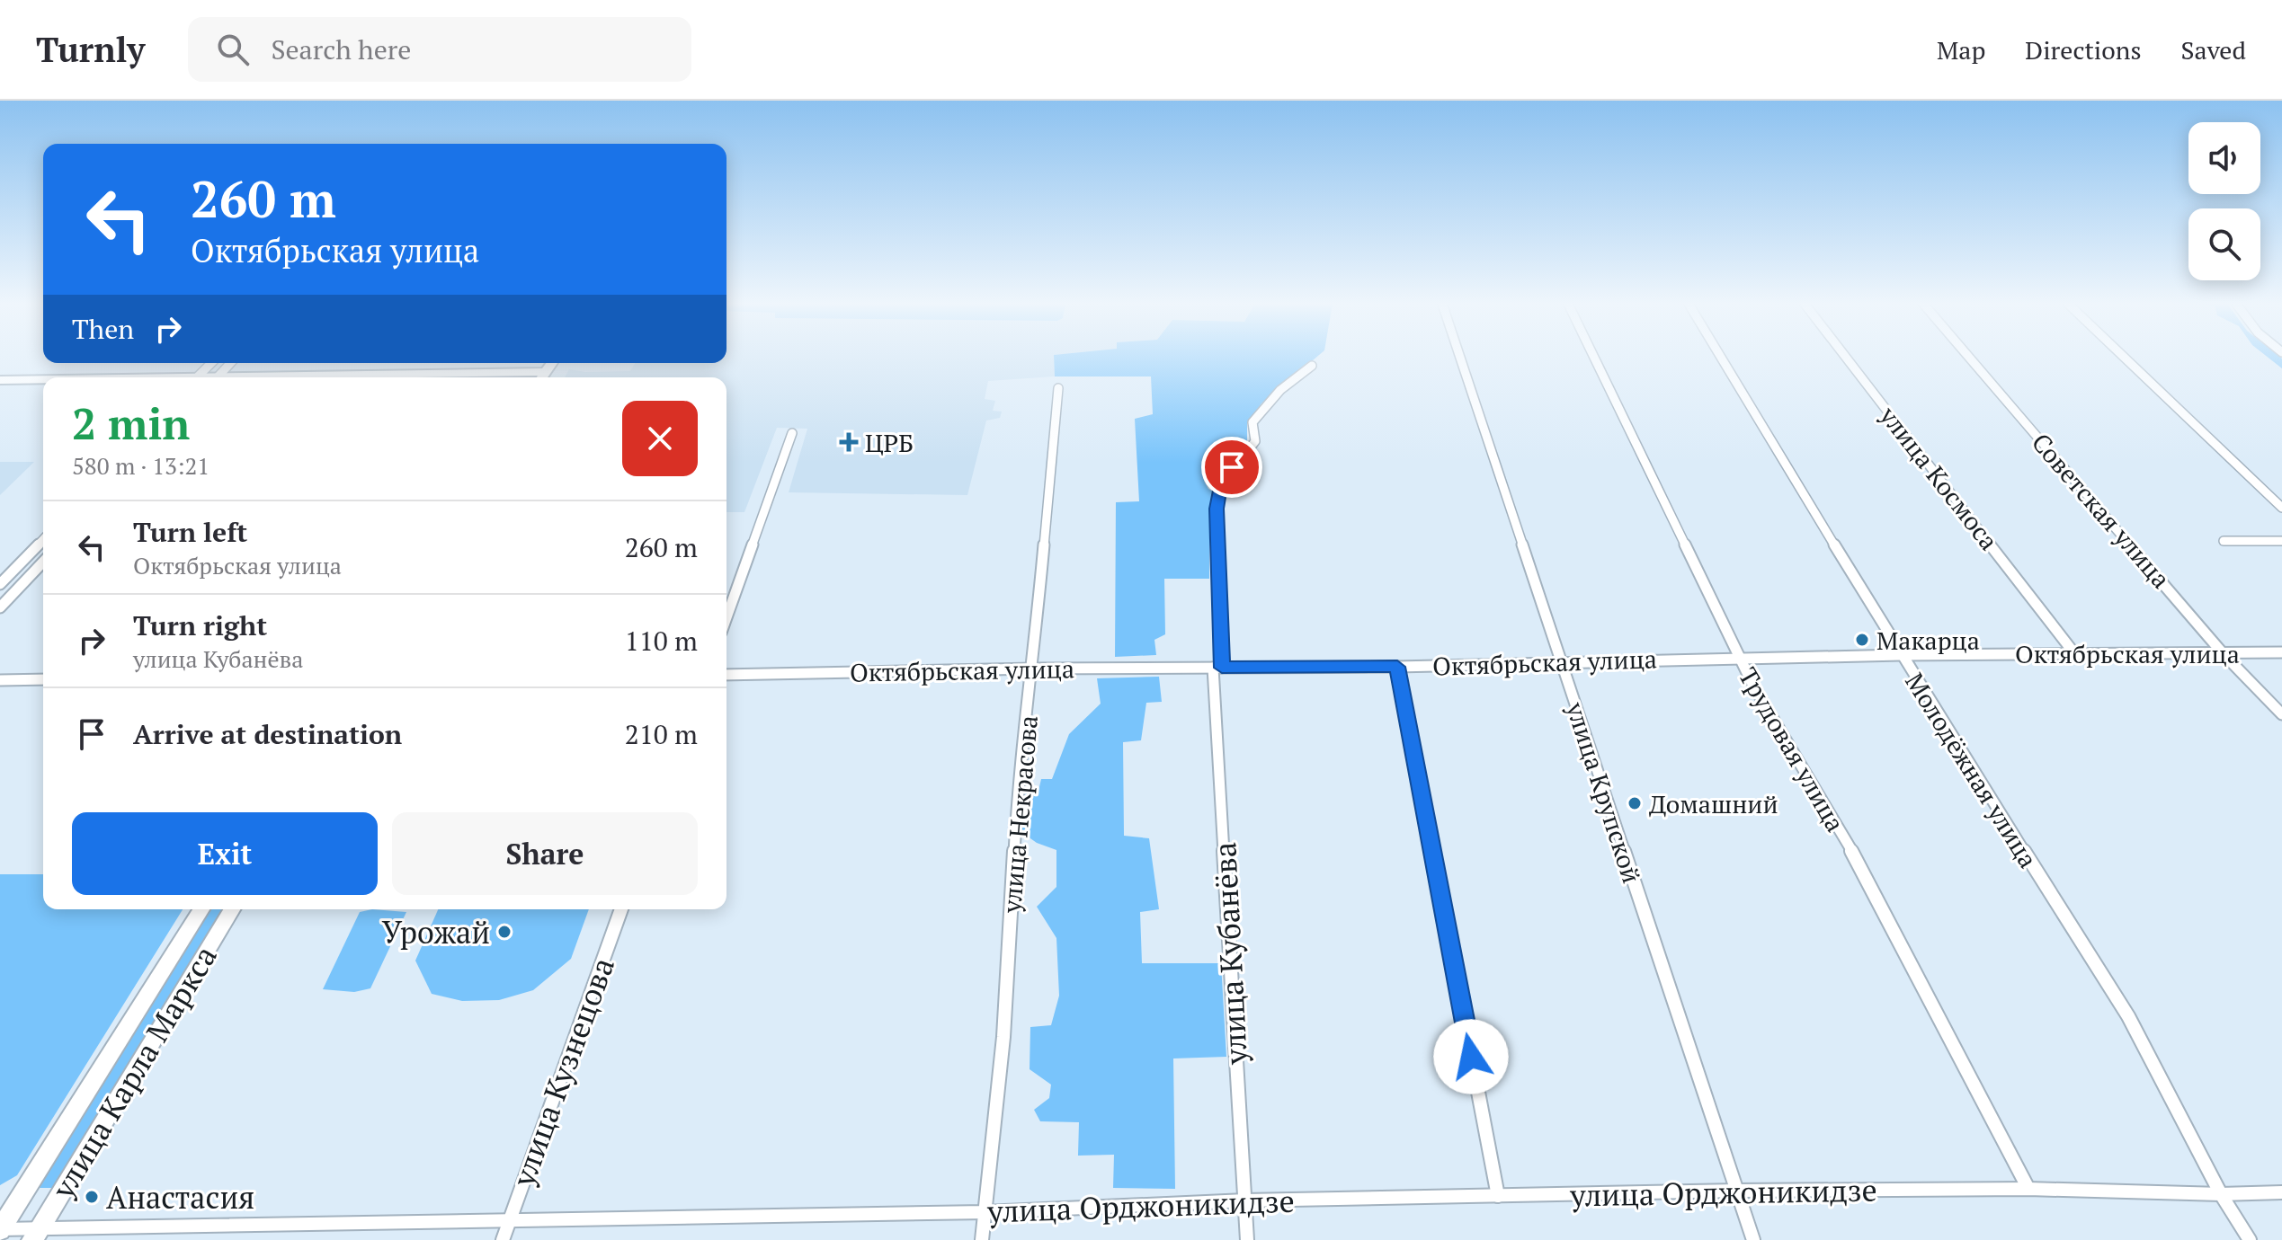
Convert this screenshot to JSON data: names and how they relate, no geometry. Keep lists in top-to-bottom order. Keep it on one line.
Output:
{"streets":{"main road":["улица Карла Маркса"],"street":["улица Космоса","Советская улица","Октябрьская улица","Трудовая улица","Молодёжная улица","улица Крупской","улица Некрасова","улица Кубанёва","улица Кузнецова","улица Орджоникидзе"]},"crossings":[["улица Космоса","Октябрьская улица"],["Советская улица","Октябрьская улица"],["Октябрьская улица","Трудовая улица"],["Октябрьская улица","Молодёжная улица"],["Октябрьская улица","улица Крупской"],["Октябрьская улица","улица Некрасова"],["Октябрьская улица","улица Кубанёва"],["Трудовая улица","улица Орджоникидзе"],["Молодёжная улица","улица Орджоникидзе"],["улица Крупской","улица Орджоникидзе"],["улица Некрасова","улица Орджоникидзе"],["улица Кубанёва","улица Орджоникидзе"],["улица Карла Маркса","улица Орджоникидзе"],["улица Кузнецова","улица Орджоникидзе"]],"places":{"health":["ЦРБ"],"other":["Макарца","Домашний","Урожай","Анастасия"]},"page":{"header":"Turnly","search":"Search here","nav":["Map","Directions","Saved"],"turn":["260 m","Октябрьская улица"],"then":"Then","heading":["2 min","580 m · 13:21"],"list":[{"name":"Turn left","note":"Октябрьская улица","value":"260 m"},{"name":"Turn right","note":"улица Кубанёва","value":"110 m"},{"name":"Arrive at destination","value":"210 m"}],"buttons":["Exit","Share"]}}
